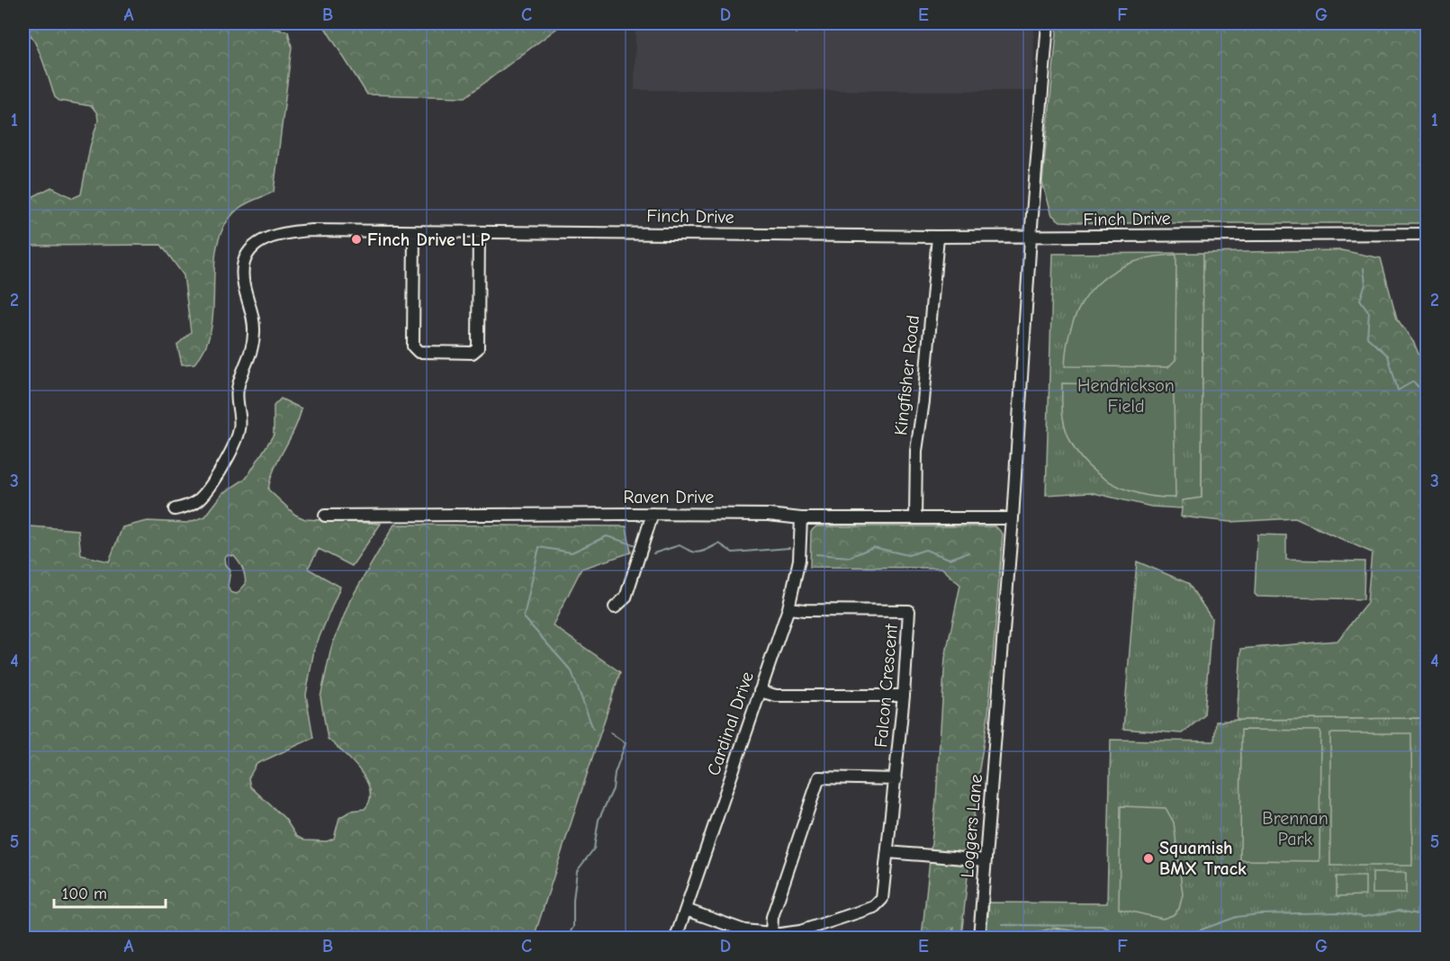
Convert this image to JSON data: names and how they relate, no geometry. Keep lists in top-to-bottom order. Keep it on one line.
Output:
{"streets":{"street":["Finch Drive","Kingfisher Road","Raven Drive","Falcon Crescent","Cardinal Drive","Loggers Lane"]},"crossings":[["Finch Drive","Kingfisher Road"],["Finch Drive","Loggers Lane"],["Kingfisher Road","Raven Drive"],["Raven Drive","Cardinal Drive"],["Raven Drive","Loggers Lane"],["Falcon Crescent","Cardinal Drive"]],"parks":["Hendrickson Field","Brennan Park"],"places":["Finch Drive LLP","Squamish BMX Track"],"scale_bar":"100 m","grid":{"columns":["A","B","C","D","E","F","G"],"rows":["1","2","3","4","5"]}}
